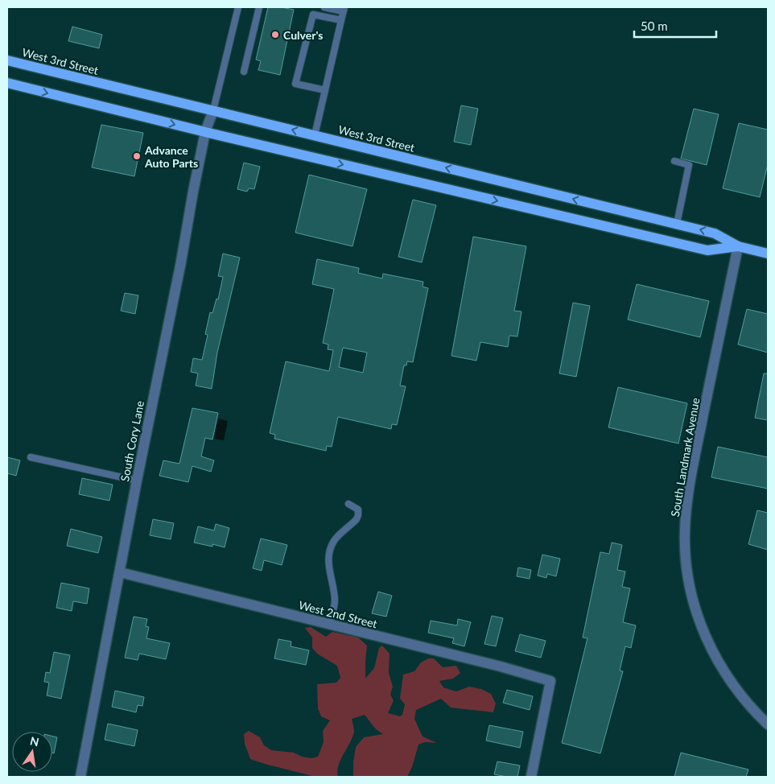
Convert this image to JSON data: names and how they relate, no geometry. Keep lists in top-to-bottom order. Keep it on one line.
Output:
{"streets":{"main road":["West 3rd Street"],"street":["South Cory Lane","South Landmark Avenue","West 2nd Street"]},"crossings":[["West 3rd Street","South Cory Lane"],["West 3rd Street","South Landmark Avenue"],["South Cory Lane","West 2nd Street"]],"places":["Culver's","Advance Auto Parts"],"scale_bar":"50 m","north":"top"}
